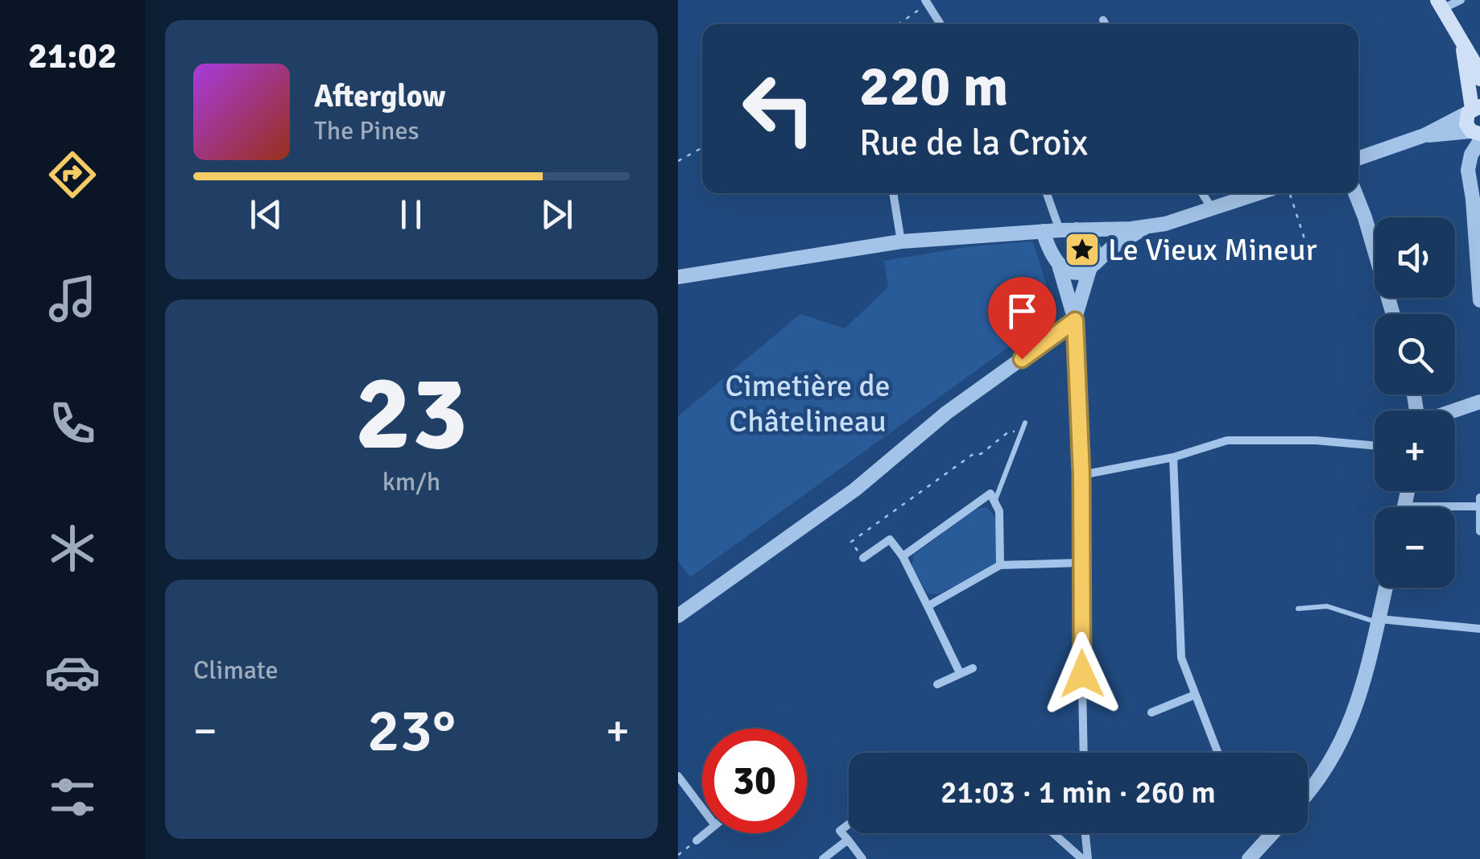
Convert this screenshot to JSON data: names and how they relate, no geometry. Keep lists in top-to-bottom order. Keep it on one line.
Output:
{"parks":["Cimetière de Châtelineau"],"places":{"place":["Le Vieux Mineur"]},"page":{"tabs":"21:02","turn":["220 m","Rue de la Croix"],"song":["Afterglow","The Pines"],"map_buttons":["+","−"],"tile":[["23","km/h"],"Climate"],"heat":["−","23°","+"],"limit":"30","trip":"21:03 · 1 min · 260 m"}}
